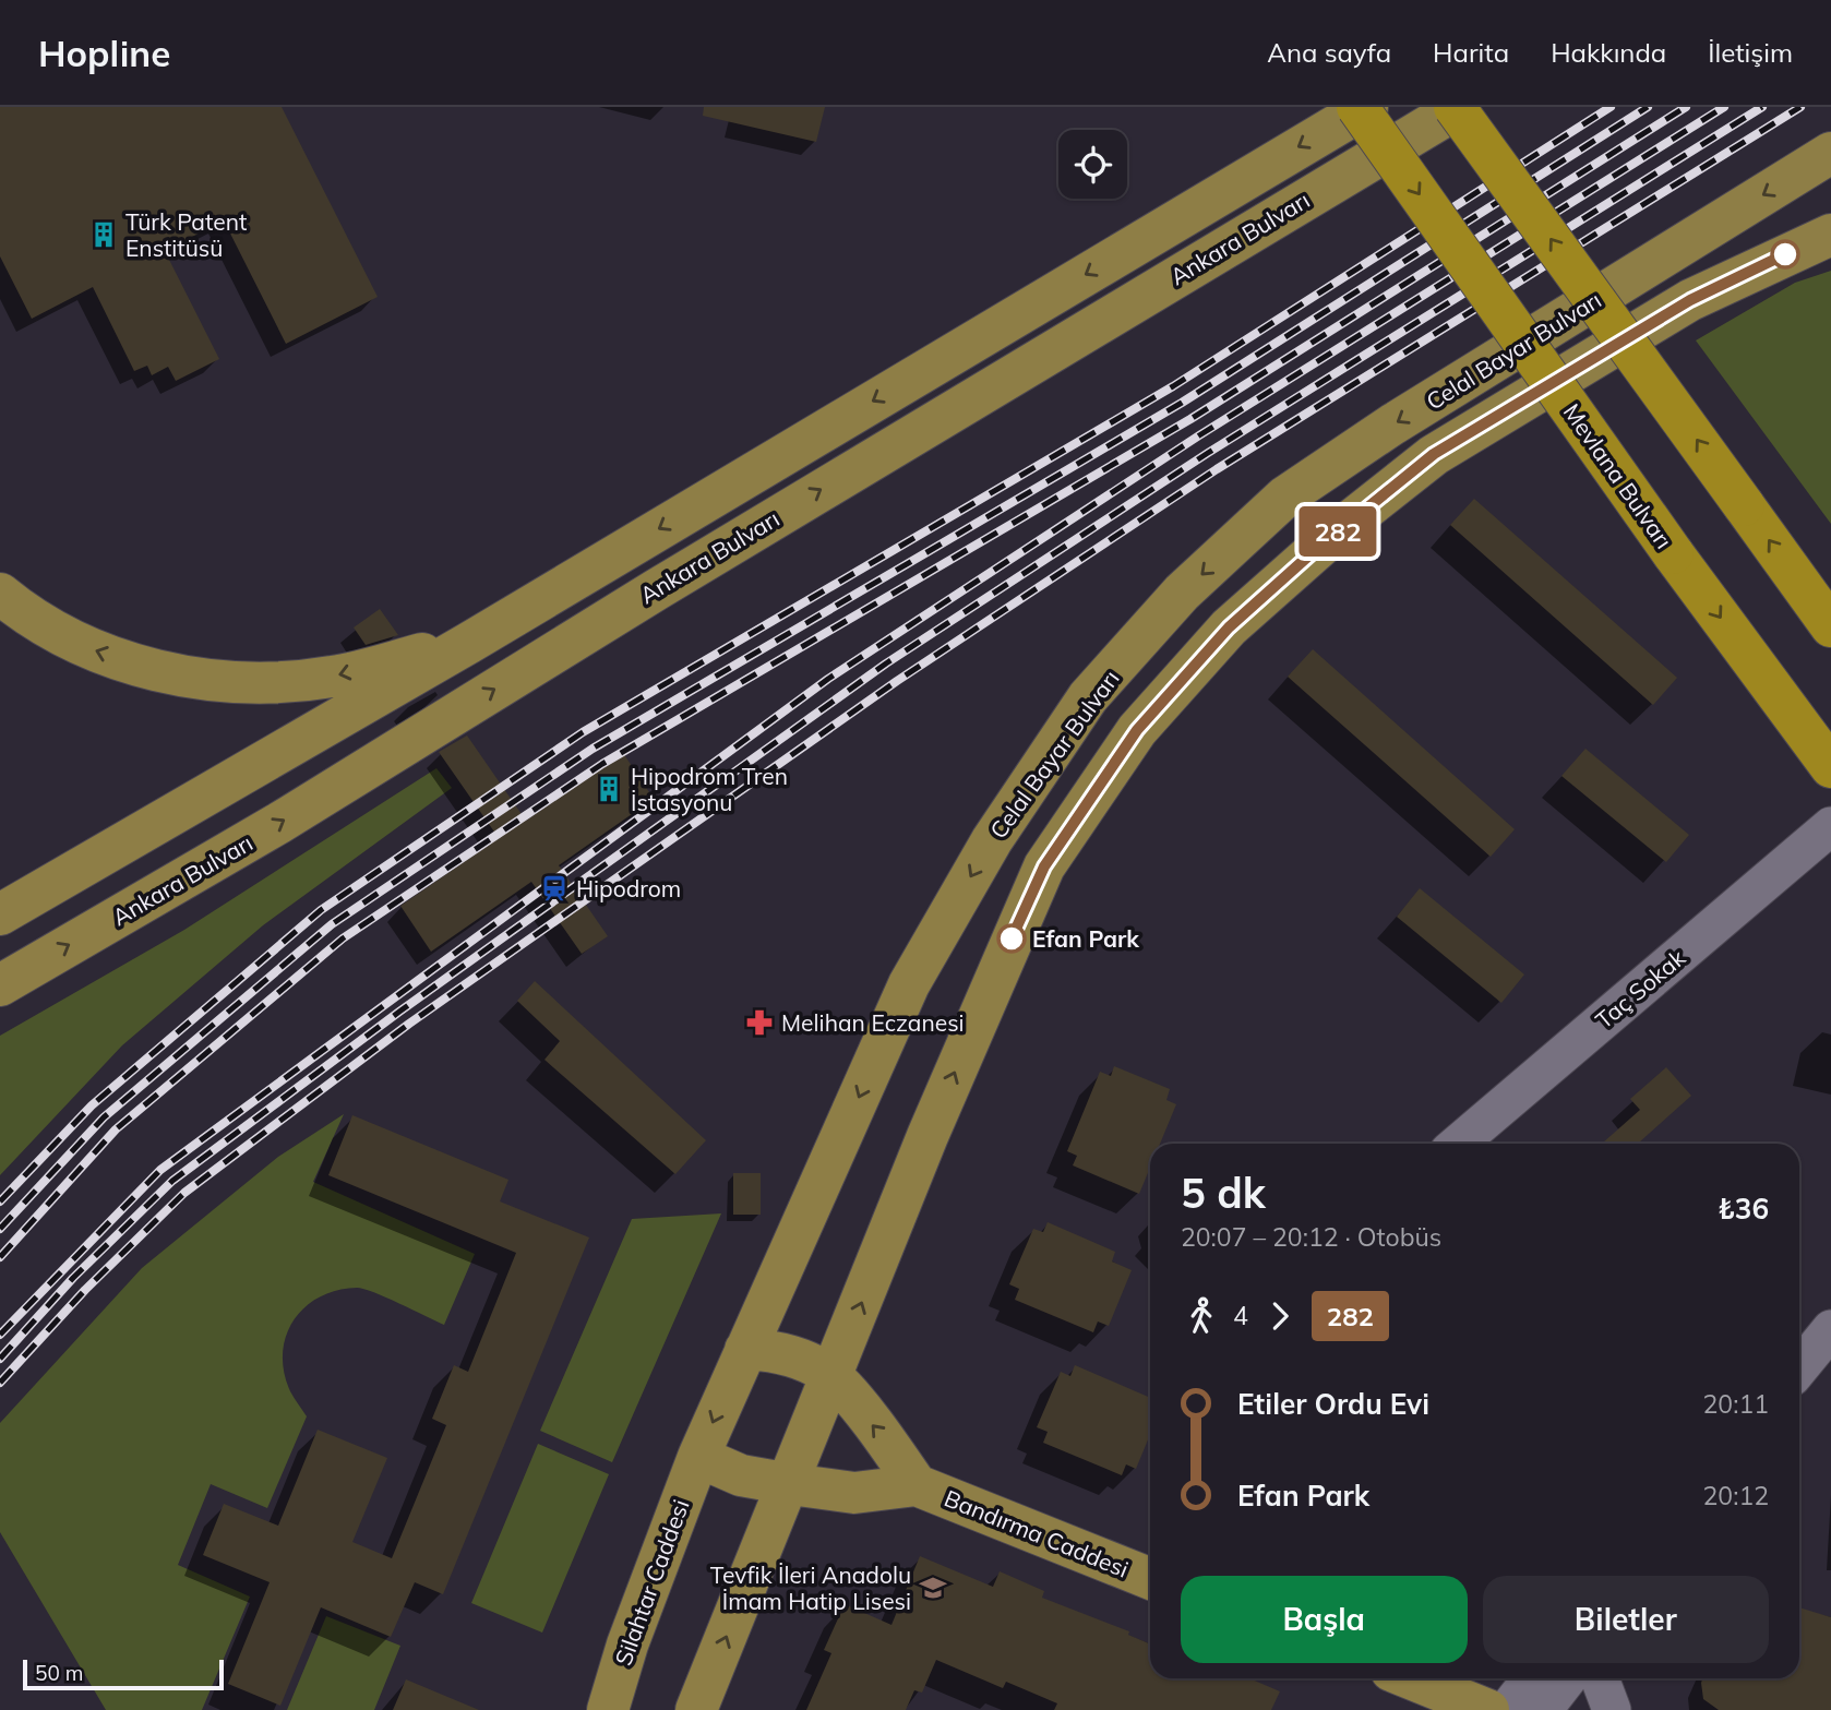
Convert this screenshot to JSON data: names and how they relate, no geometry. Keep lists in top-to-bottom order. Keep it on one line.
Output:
{"streets":{"highway":["Mevlana Bulvarı"],"main road":["Ankara Bulvarı","Celal Bayar Bulvarı","Bandırma Caddesi","Silahtar Caddesi"],"street":["Taç Sokak"]},"crossings":[["Celal Bayar Bulvarı","Bandırma Caddesi"],["Bandırma Caddesi","Silahtar Caddesi"]],"places":{"building":["Türk Patent Enstitüsü","Hipodrom Tren İstasyonu"],"station":["Hipodrom"],"other":["Efan Park"],"pharmacy":["Melihan Eczanesi"],"school or university":["Tevfik İleri Anadolu İmam Hatip Lisesi"]},"lines":["bus line 282"],"scale_bar":"50 m","page":{"header":"Hopline","nav":["Ana sayfa","Harita","Hakkında","İletişim"],"on_map":"282","heading":["5 dk","20:07 – 20:12 · Otobüs","₺36"],"legs":["4","282"],"list":[{"name":"Etiler Ordu Evi","value":"20:11"},{"name":"Efan Park","value":"20:12"}],"buttons":["Başla","Biletler"],"scale":"50 m"}}
